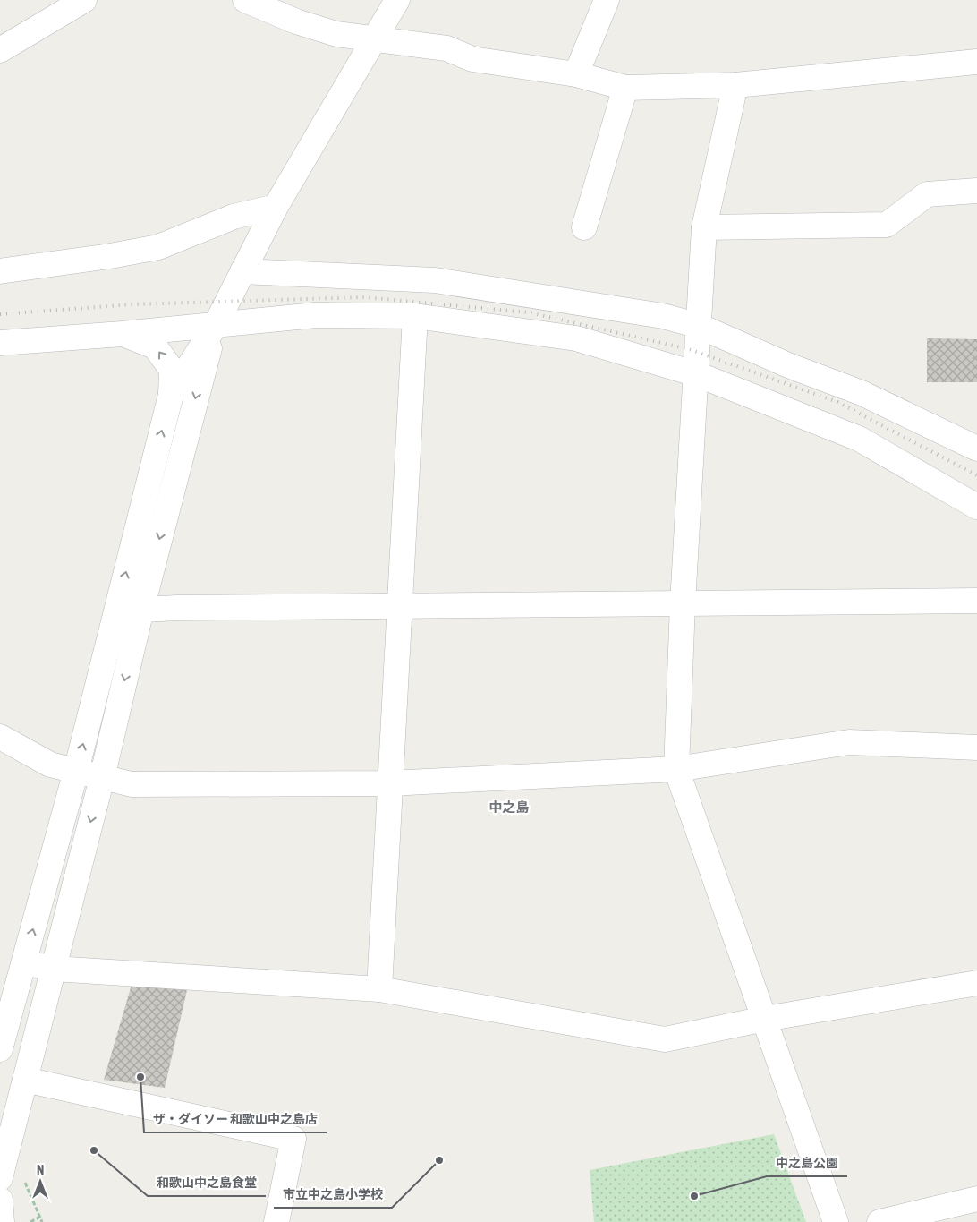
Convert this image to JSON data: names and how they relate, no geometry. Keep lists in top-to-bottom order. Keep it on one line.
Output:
{"districts":["中之島"],"places":["ザ・ダイソー 和歌山中之島店","和歌山中之島食堂","市立中之島小学校","中之島公園"],"north":"top"}
